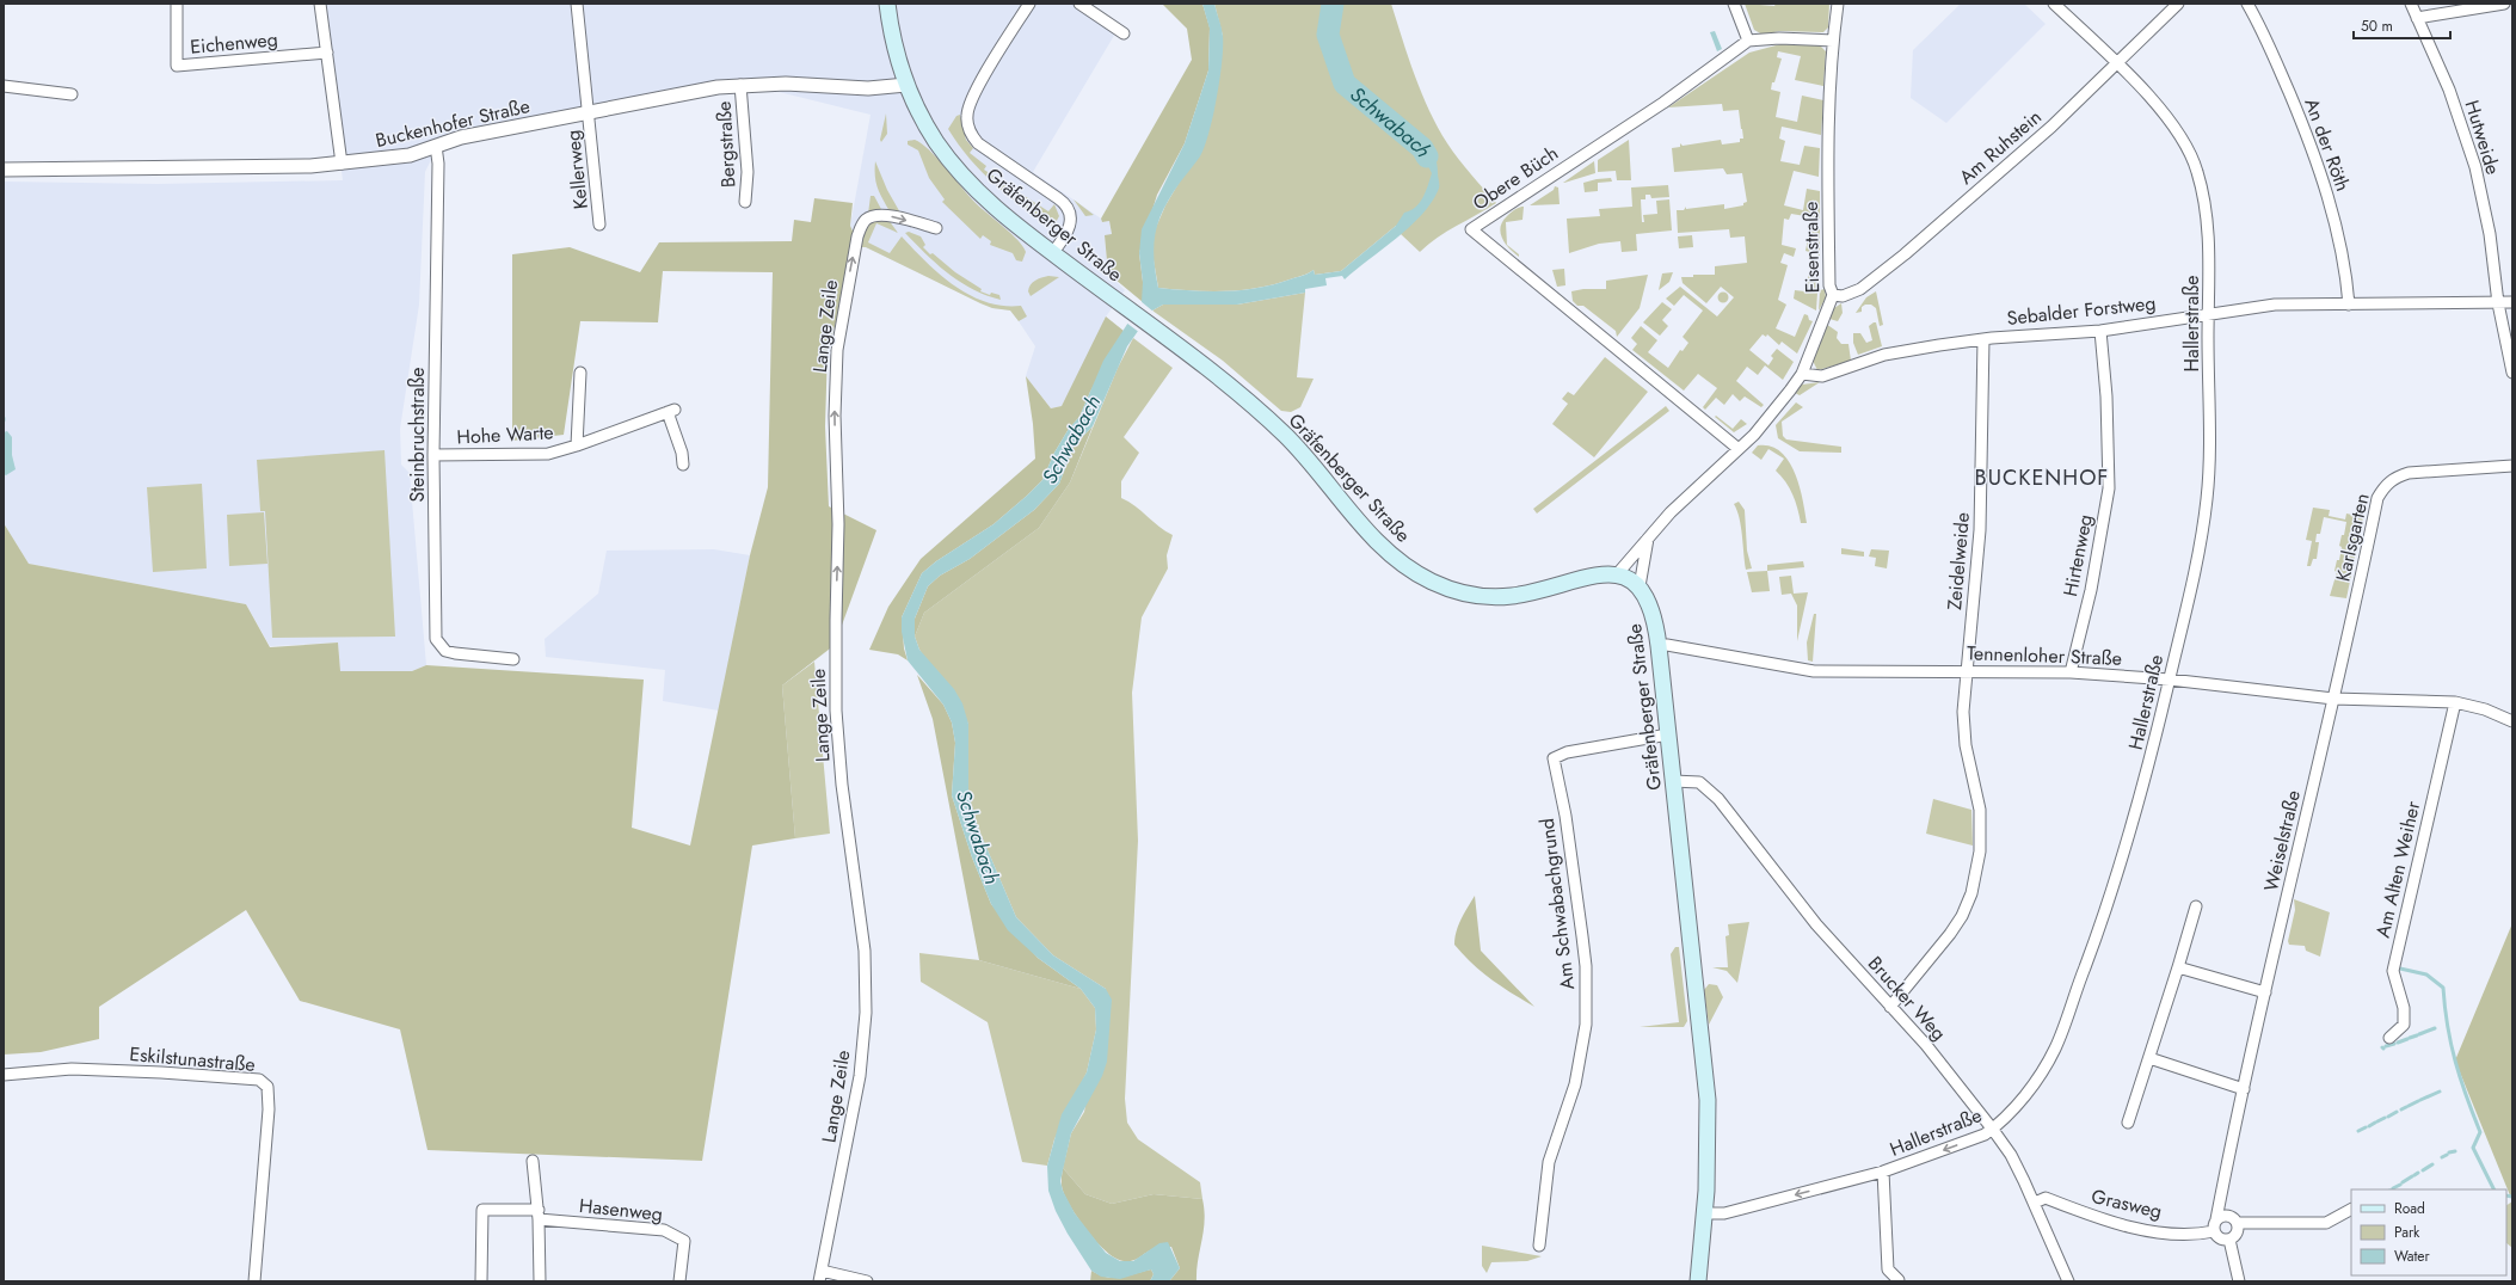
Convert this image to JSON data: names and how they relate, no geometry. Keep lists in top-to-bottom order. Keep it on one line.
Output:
{"streets":{"main road":["Gräfenberger Straße"],"street":["Eichenweg","Buckenhofer Straße","Hutweide","Bergstraße","An der Röth","Am Ruhstein","Kellerweg","Obere Büch","Eisenstraße","Sebalder Forstweg","Hallerstraße","Lange Zeile","Steinbruchstraße","Hohe Warte","Karlsgarten","Hirtenweg","Zeidelweide","Tennenloher Straße","Weiselstraße","Am Alten Weiher","Am Schwabachgrund","Brucker Weg","Eskilstunastraße","Grasweg","Hasenweg"]},"crossings":[["Buckenhofer Straße","Bergstraße"],["Buckenhofer Straße","Kellerweg"],["Buckenhofer Straße","Gräfenberger Straße"],["Buckenhofer Straße","Steinbruchstraße"],["Hutweide","Sebalder Forstweg"],["An der Röth","Sebalder Forstweg"],["Am Ruhstein","Eisenstraße"],["Am Ruhstein","Hallerstraße"],["Obere Büch","Eisenstraße"],["Gräfenberger Straße","Eisenstraße"],["Gräfenberger Straße","Hallerstraße"],["Gräfenberger Straße","Tennenloher Straße"],["Gräfenberger Straße","Am Schwabachgrund"],["Gräfenberger Straße","Brucker Weg"],["Eisenstraße","Sebalder Forstweg"],["Sebalder Forstweg","Hallerstraße"],["Sebalder Forstweg","Hirtenweg"],["Sebalder Forstweg","Zeidelweide"],["Hallerstraße","Tennenloher Straße"],["Hallerstraße","Brucker Weg"],["Steinbruchstraße","Hohe Warte"],["Karlsgarten","Tennenloher Straße"],["Karlsgarten","Weiselstraße"],["Hirtenweg","Tennenloher Straße"],["Zeidelweide","Tennenloher Straße"],["Zeidelweide","Brucker Weg"],["Tennenloher Straße","Weiselstraße"],["Tennenloher Straße","Am Alten Weiher"],["Weiselstraße","Grasweg"],["Brucker Weg","Grasweg"]],"one_way":["Lange Zeile"],"districts":["BUCKENHOF"],"water":["Schwabach"],"legend":["Road","Park","Water"],"scale_bar":"50 m"}
